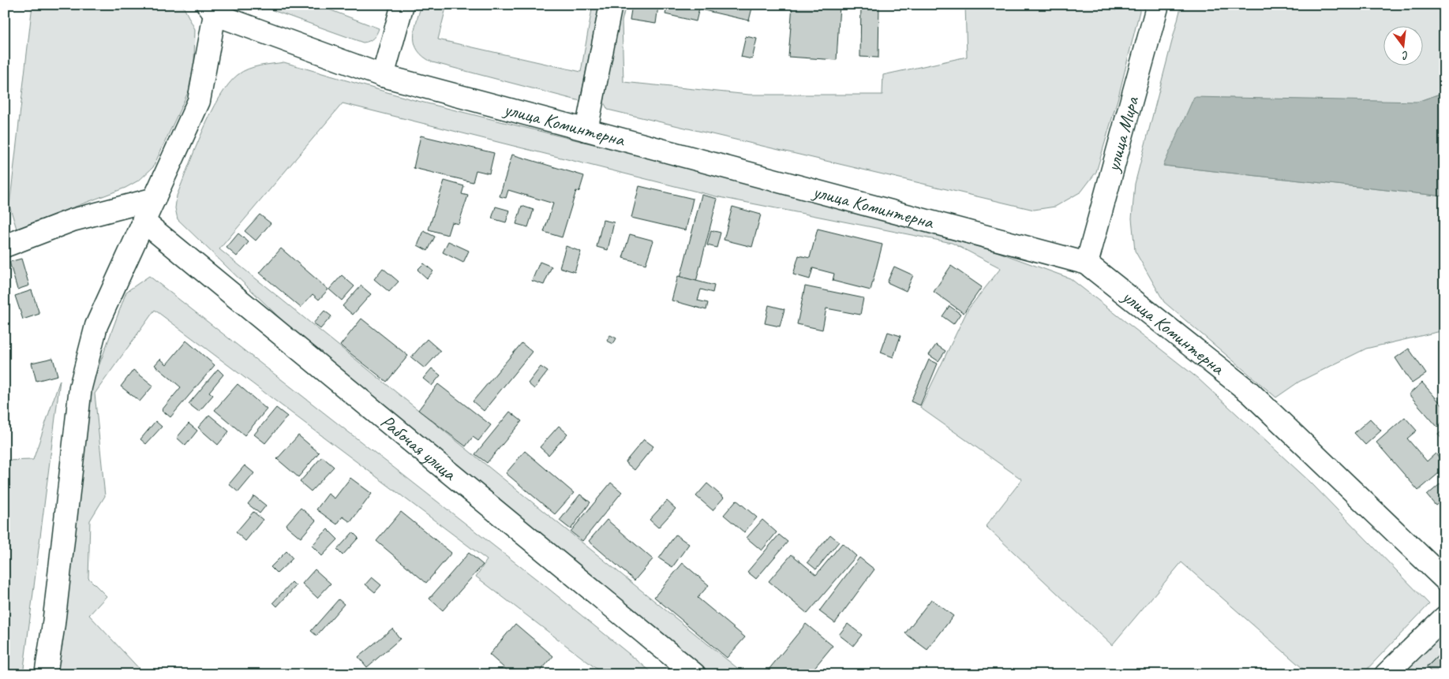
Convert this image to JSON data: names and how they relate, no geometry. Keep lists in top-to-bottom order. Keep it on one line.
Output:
{"streets":{"street":["улица Коминтерна","улица Мира","Рабочая улица"]},"crossings":[["улица Коминтерна","улица Мира"]],"north":"bottom"}
